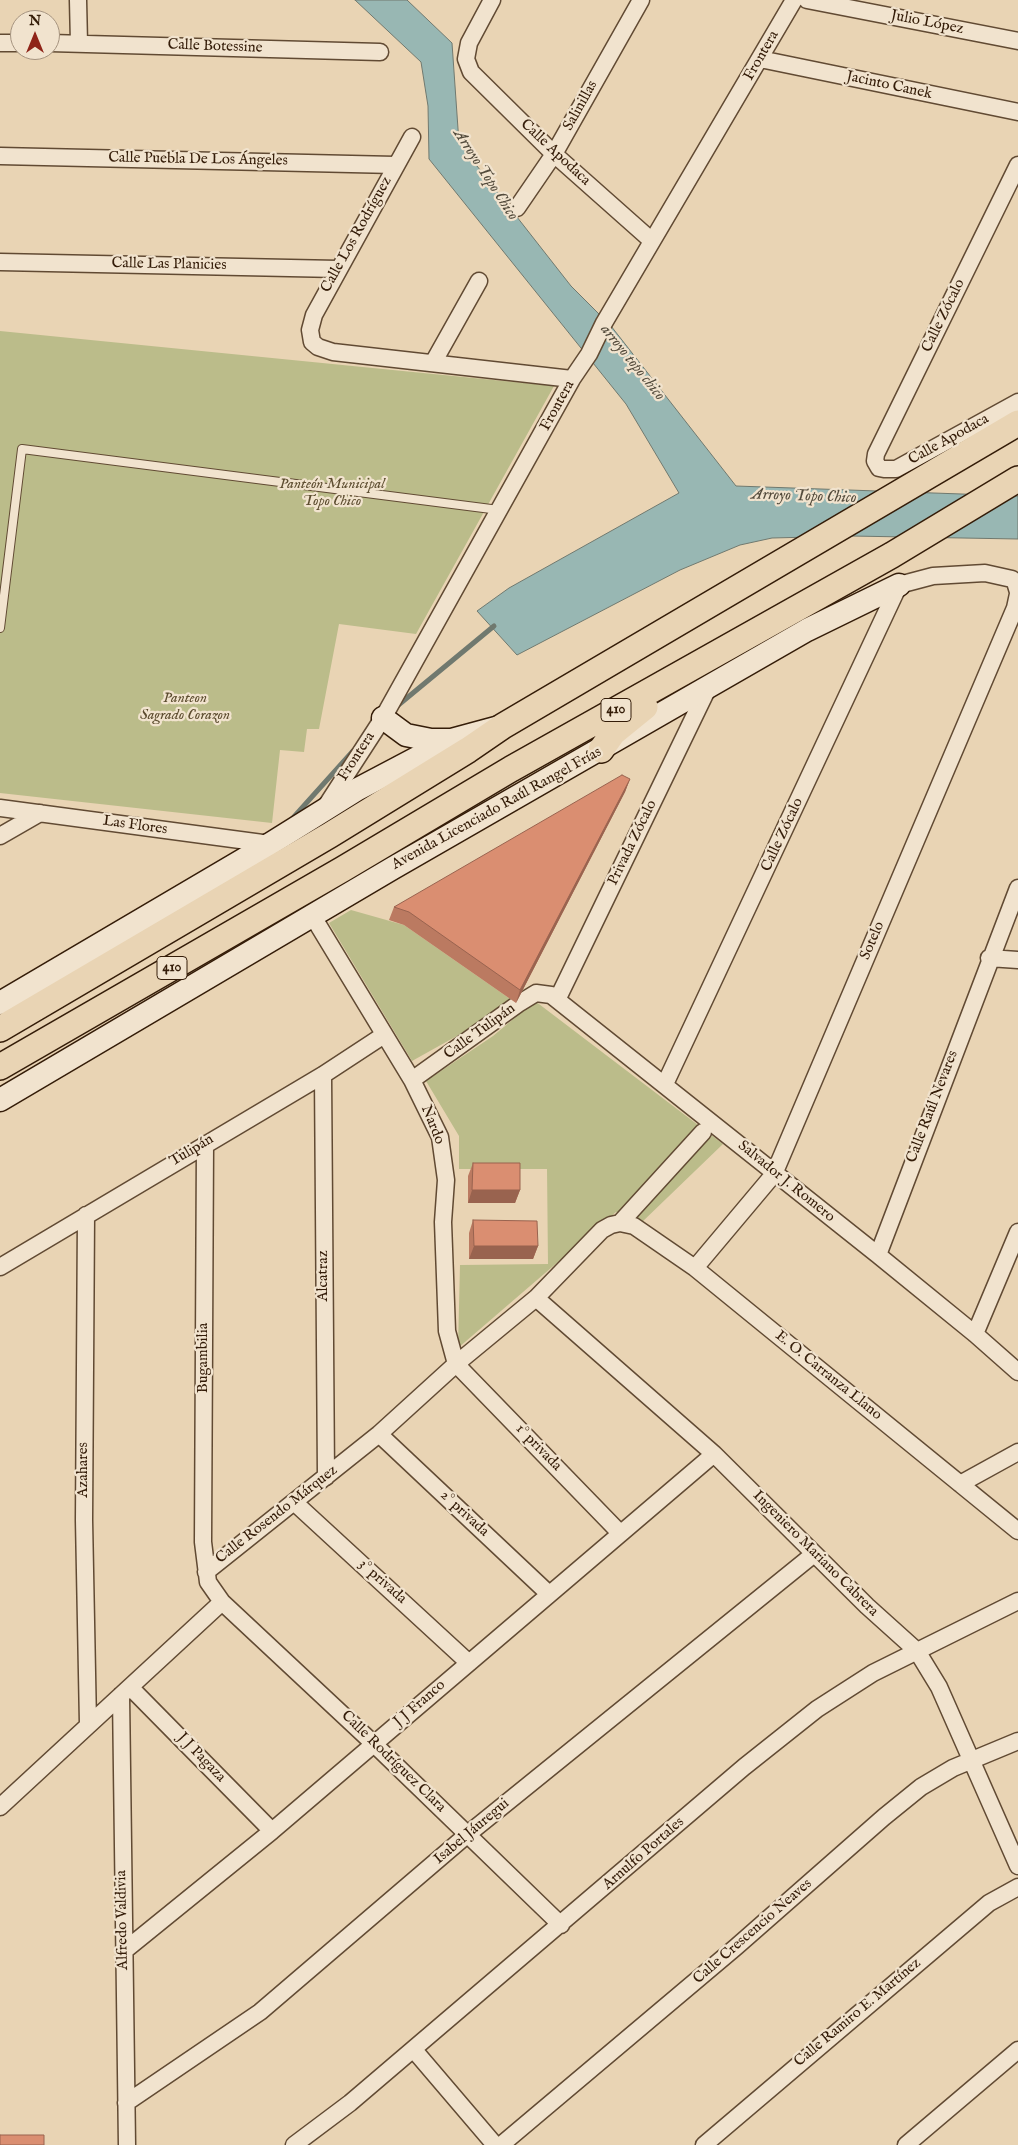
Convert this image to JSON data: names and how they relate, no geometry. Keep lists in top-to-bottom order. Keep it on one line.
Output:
{"streets":{"main road":["410"],"street":["Julio López","Calle Botessine","Frontera","Jacinto Canek","Salinillas","Calle Apodaca","Calle Puebla De Los Ángeles","Calle Los Rodríguez","Calle Las Planicies","Calle Zócalo","Avenida Licenciado Raúl Rangel Frías","Las Flores","Privada Zócalo","Sotelo","Calle Tulipán","Calle Raúl Nevares","Nardo","Tulipán","Salvador J. Romero","Alcatraz","Bugambilia","E. O. Carranza Llano","1° privada","Azahares","2° privada","Calle Rosendo Márquez","Ingeniero Mariano Cabrera","3° privada","J J Franco","J J Pagaza","Calle Rodríguez Clara","Isabel Jáuregui","Arnulfo Portales","Alfredo Valdivia","Calle Crescencio Neaves","Calle Ramiro E. Martínez"]},"crossings":[["Frontera","Jacinto Canek"],["Frontera","Calle Apodaca"],["Frontera","410"],["Salinillas","Calle Apodaca"],["Calle Apodaca","Calle Zócalo"],["Calle Puebla De Los Ángeles","Calle Los Rodríguez"],["Calle Los Rodríguez","Calle Las Planicies"],["Calle Zócalo","Avenida Licenciado Raúl Rangel Frías"],["Calle Zócalo","Salvador J. Romero"],["Avenida Licenciado Raúl Rangel Frías","Privada Zócalo"],["Avenida Licenciado Raúl Rangel Frías","Sotelo"],["Avenida Licenciado Raúl Rangel Frías","Nardo"],["Privada Zócalo","Calle Tulipán"],["Privada Zócalo","Salvador J. Romero"],["Sotelo","Salvador J. Romero"],["Sotelo","E. O. Carranza Llano"],["Calle Tulipán","Nardo"],["Calle Tulipán","Salvador J. Romero"],["Calle Raúl Nevares","Salvador J. Romero"],["Nardo","Tulipán"],["Nardo","1° privada"],["Nardo","Calle Rosendo Márquez"],["Tulipán","Alcatraz"],["Tulipán","Bugambilia"],["Tulipán","Azahares"],["Alcatraz","Calle Rosendo Márquez"],["Bugambilia","Calle Rosendo Márquez"],["E. O. Carranza Llano","Calle Rosendo Márquez"],["1° privada","Calle Rosendo Márquez"],["1° privada","J J Franco"],["2° privada","Calle Rosendo Márquez"],["2° privada","J J Franco"],["Calle Rosendo Márquez","Ingeniero Mariano Cabrera"],["Calle Rosendo Márquez","3° privada"],["Calle Rosendo Márquez","Calle Rodríguez Clara"],["Ingeniero Mariano Cabrera","J J Franco"],["Ingeniero Mariano Cabrera","Isabel Jáuregui"],["Ingeniero Mariano Cabrera","Arnulfo Portales"],["Ingeniero Mariano Cabrera","Calle Crescencio Neaves"],["3° privada","J J Franco"],["J J Franco","J J Pagaza"],["J J Franco","Calle Rodríguez Clara"],["J J Franco","Alfredo Valdivia"],["J J Pagaza","Alfredo Valdivia"],["Calle Rodríguez Clara","Isabel Jáuregui"],["Calle Rodríguez Clara","Arnulfo Portales"],["Isabel Jáuregui","Alfredo Valdivia"]],"water":["Arroyo Topo Chico","arroyo topo chico"],"parks":["Panteón Municipal Topo Chico","Panteon Sagrado Corazon"],"north":"top"}
